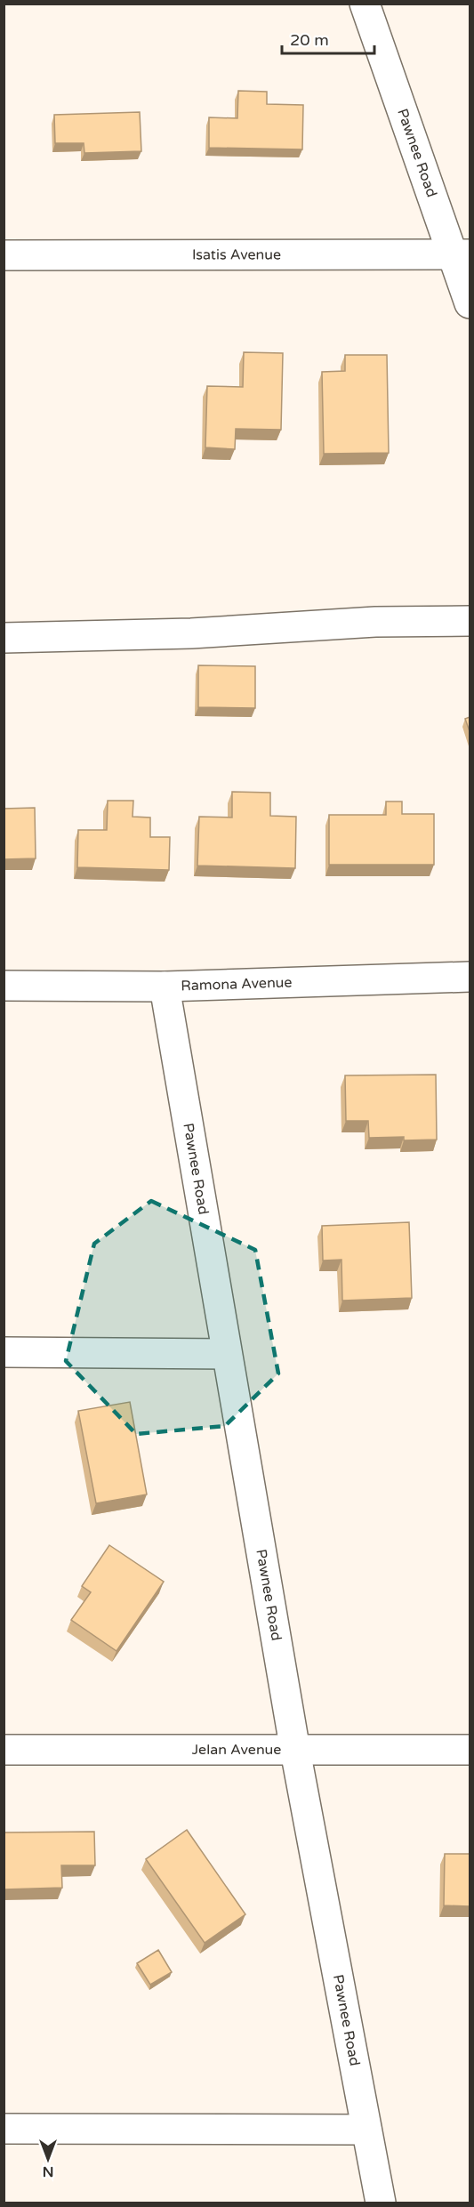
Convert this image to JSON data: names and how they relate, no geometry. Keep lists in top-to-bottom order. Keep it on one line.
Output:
{"streets":{"street":["Pawnee Road","Isatis Avenue","Ramona Avenue","Jelan Avenue"]},"crossings":[["Pawnee Road","Isatis Avenue"],["Pawnee Road","Ramona Avenue"],["Pawnee Road","Jelan Avenue"]],"scale_bar":"20 m","north":"bottom"}
